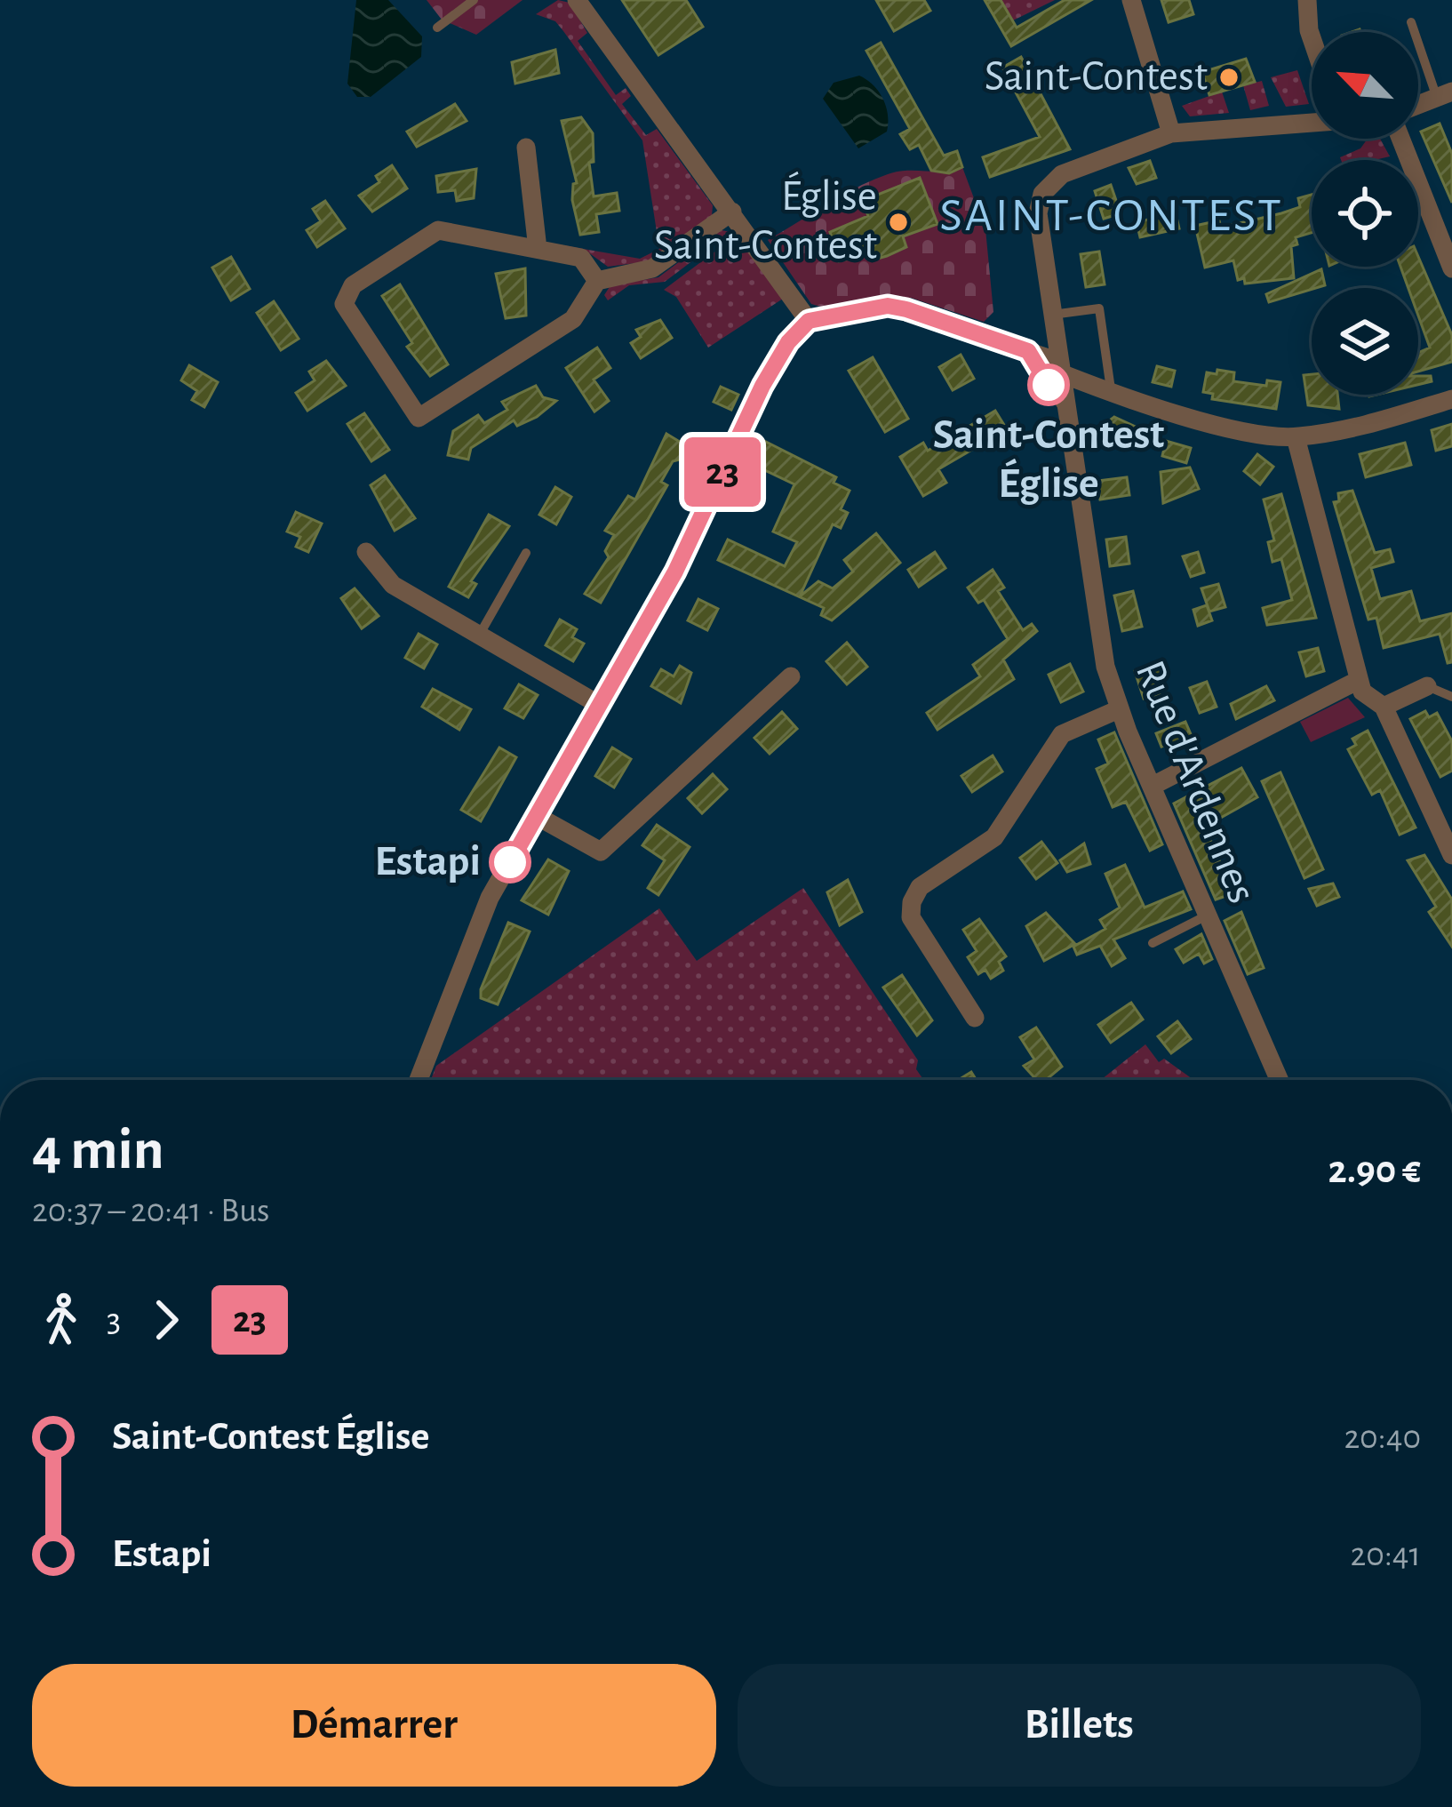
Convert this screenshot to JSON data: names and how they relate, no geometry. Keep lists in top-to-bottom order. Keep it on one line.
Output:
{"streets":{"street":["Rue d'Ardennes"]},"districts":["SAINT-CONTEST"],"places":["Saint-Contest","Église Saint-Contest","Saint-Contest Église","Estapi"],"lines":["bus line 23"],"north":"top left","page":{"on_map":"23","heading":["4 min","20:37 – 20:41 · Bus","2.90 €"],"legs":["3","23"],"list":[{"name":"Saint-Contest Église","value":"20:40"},{"name":"Estapi","value":"20:41"}],"buttons":["Démarrer","Billets"]}}
